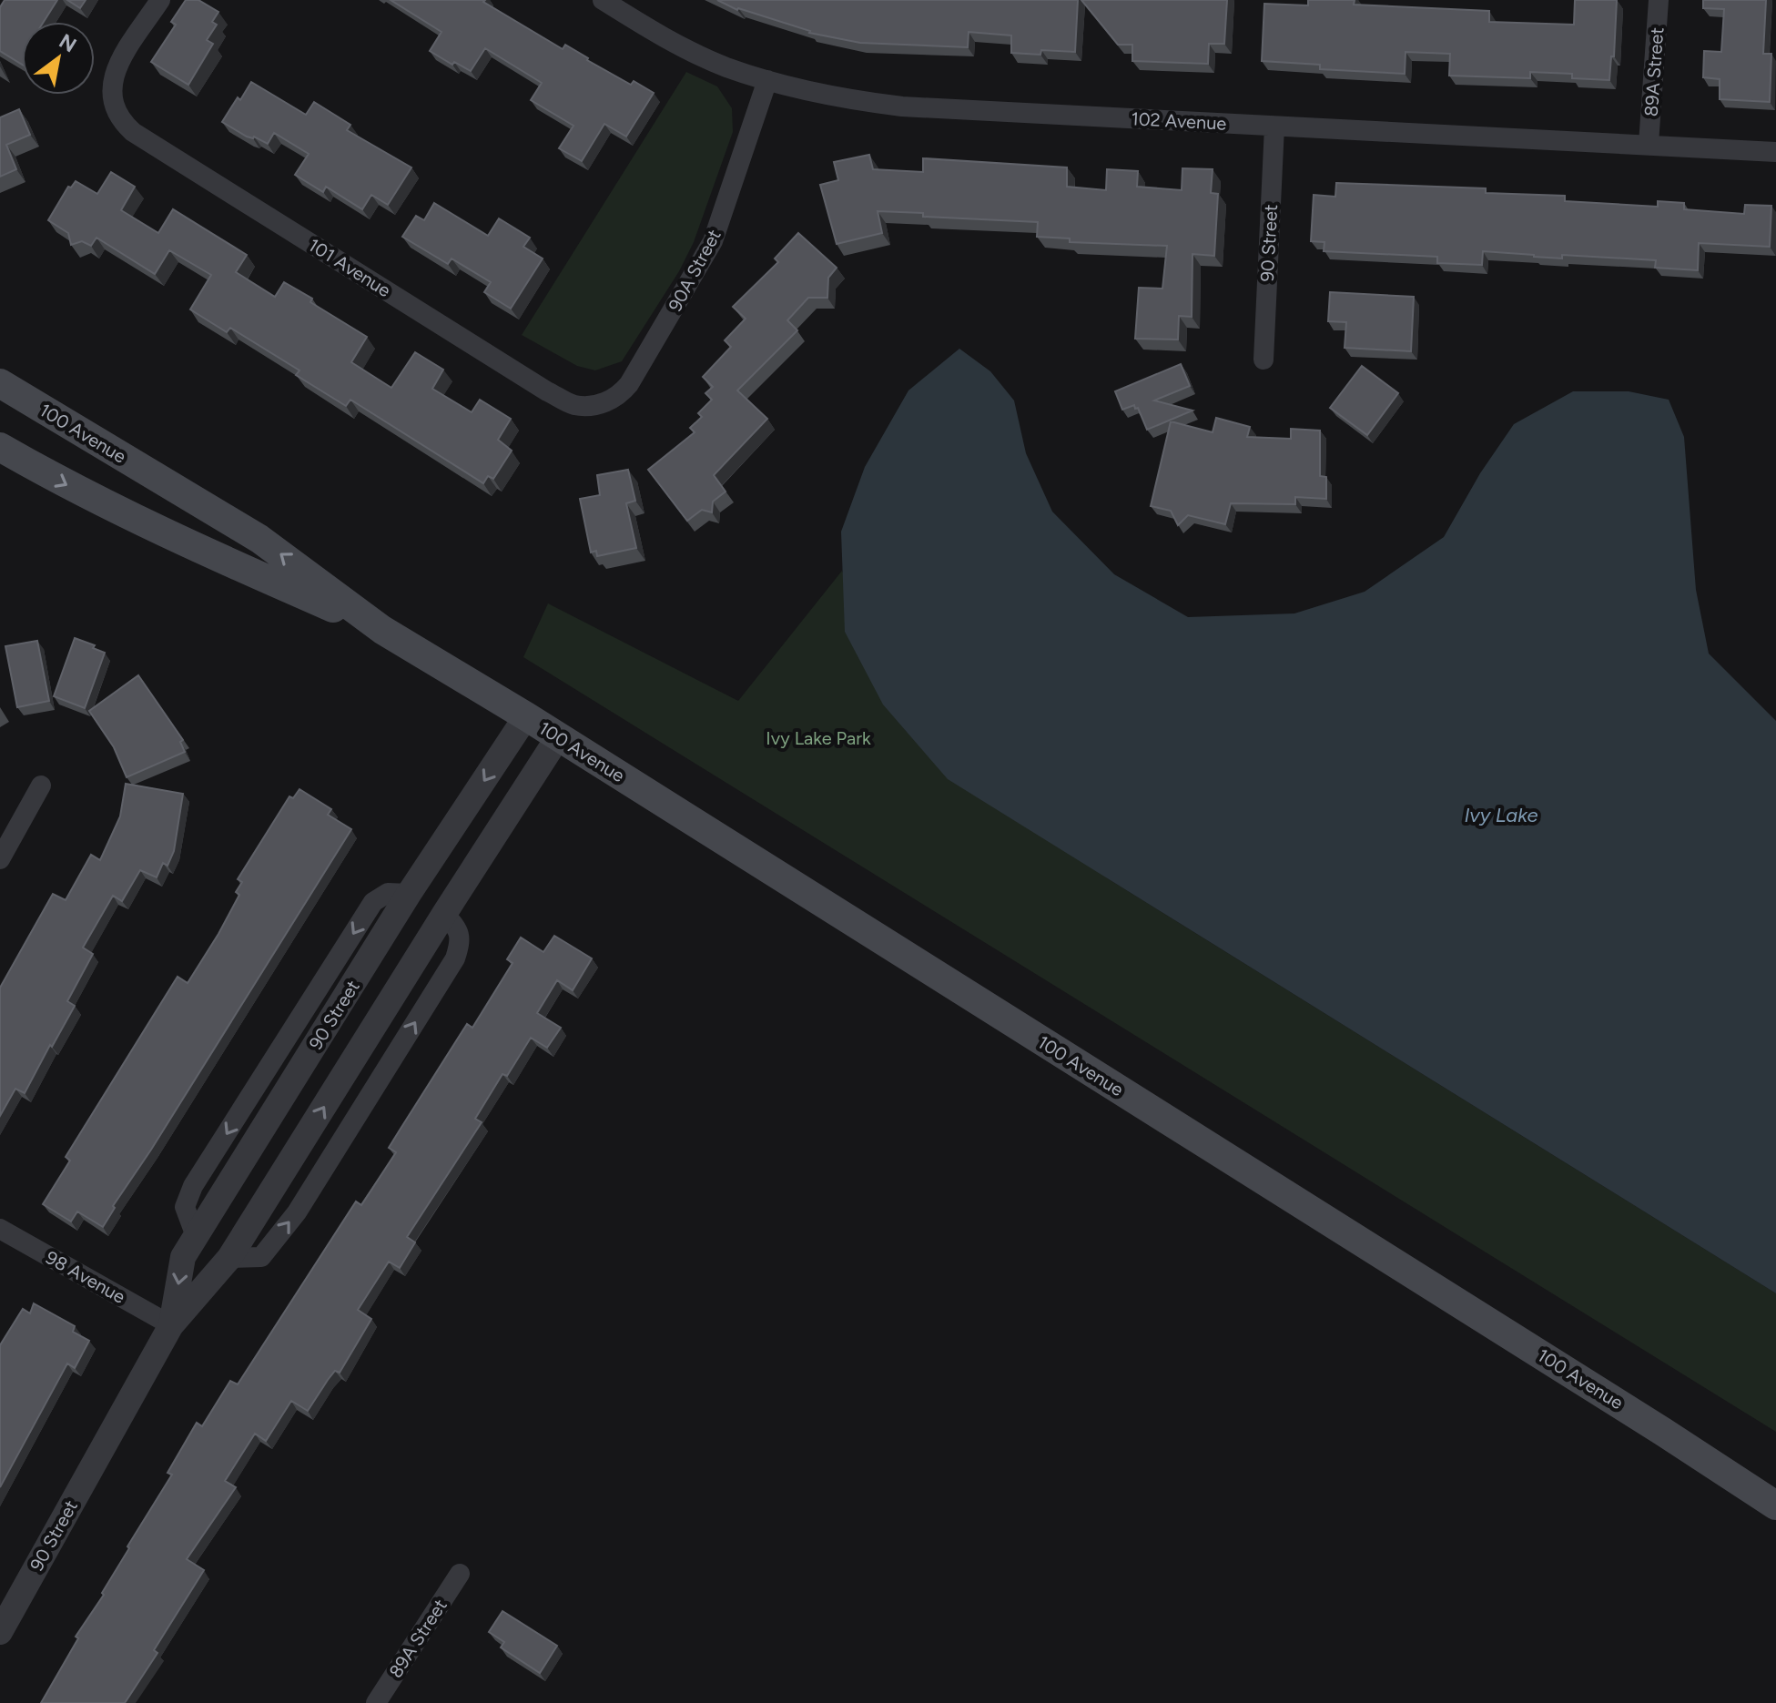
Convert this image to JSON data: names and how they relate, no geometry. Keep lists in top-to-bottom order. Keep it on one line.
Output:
{"streets":{"main road":["100 Avenue"],"street":["89A Street","102 Avenue","90 Street","101 Avenue","90A Street","98 Avenue"]},"crossings":[["89A Street","102 Avenue"],["102 Avenue","90 Street"],["102 Avenue","90A Street"],["90 Street","100 Avenue"],["90 Street","98 Avenue"],["101 Avenue","90A Street"]],"water":["Ivy Lake"],"parks":["Ivy Lake Park"],"north":"top right"}
